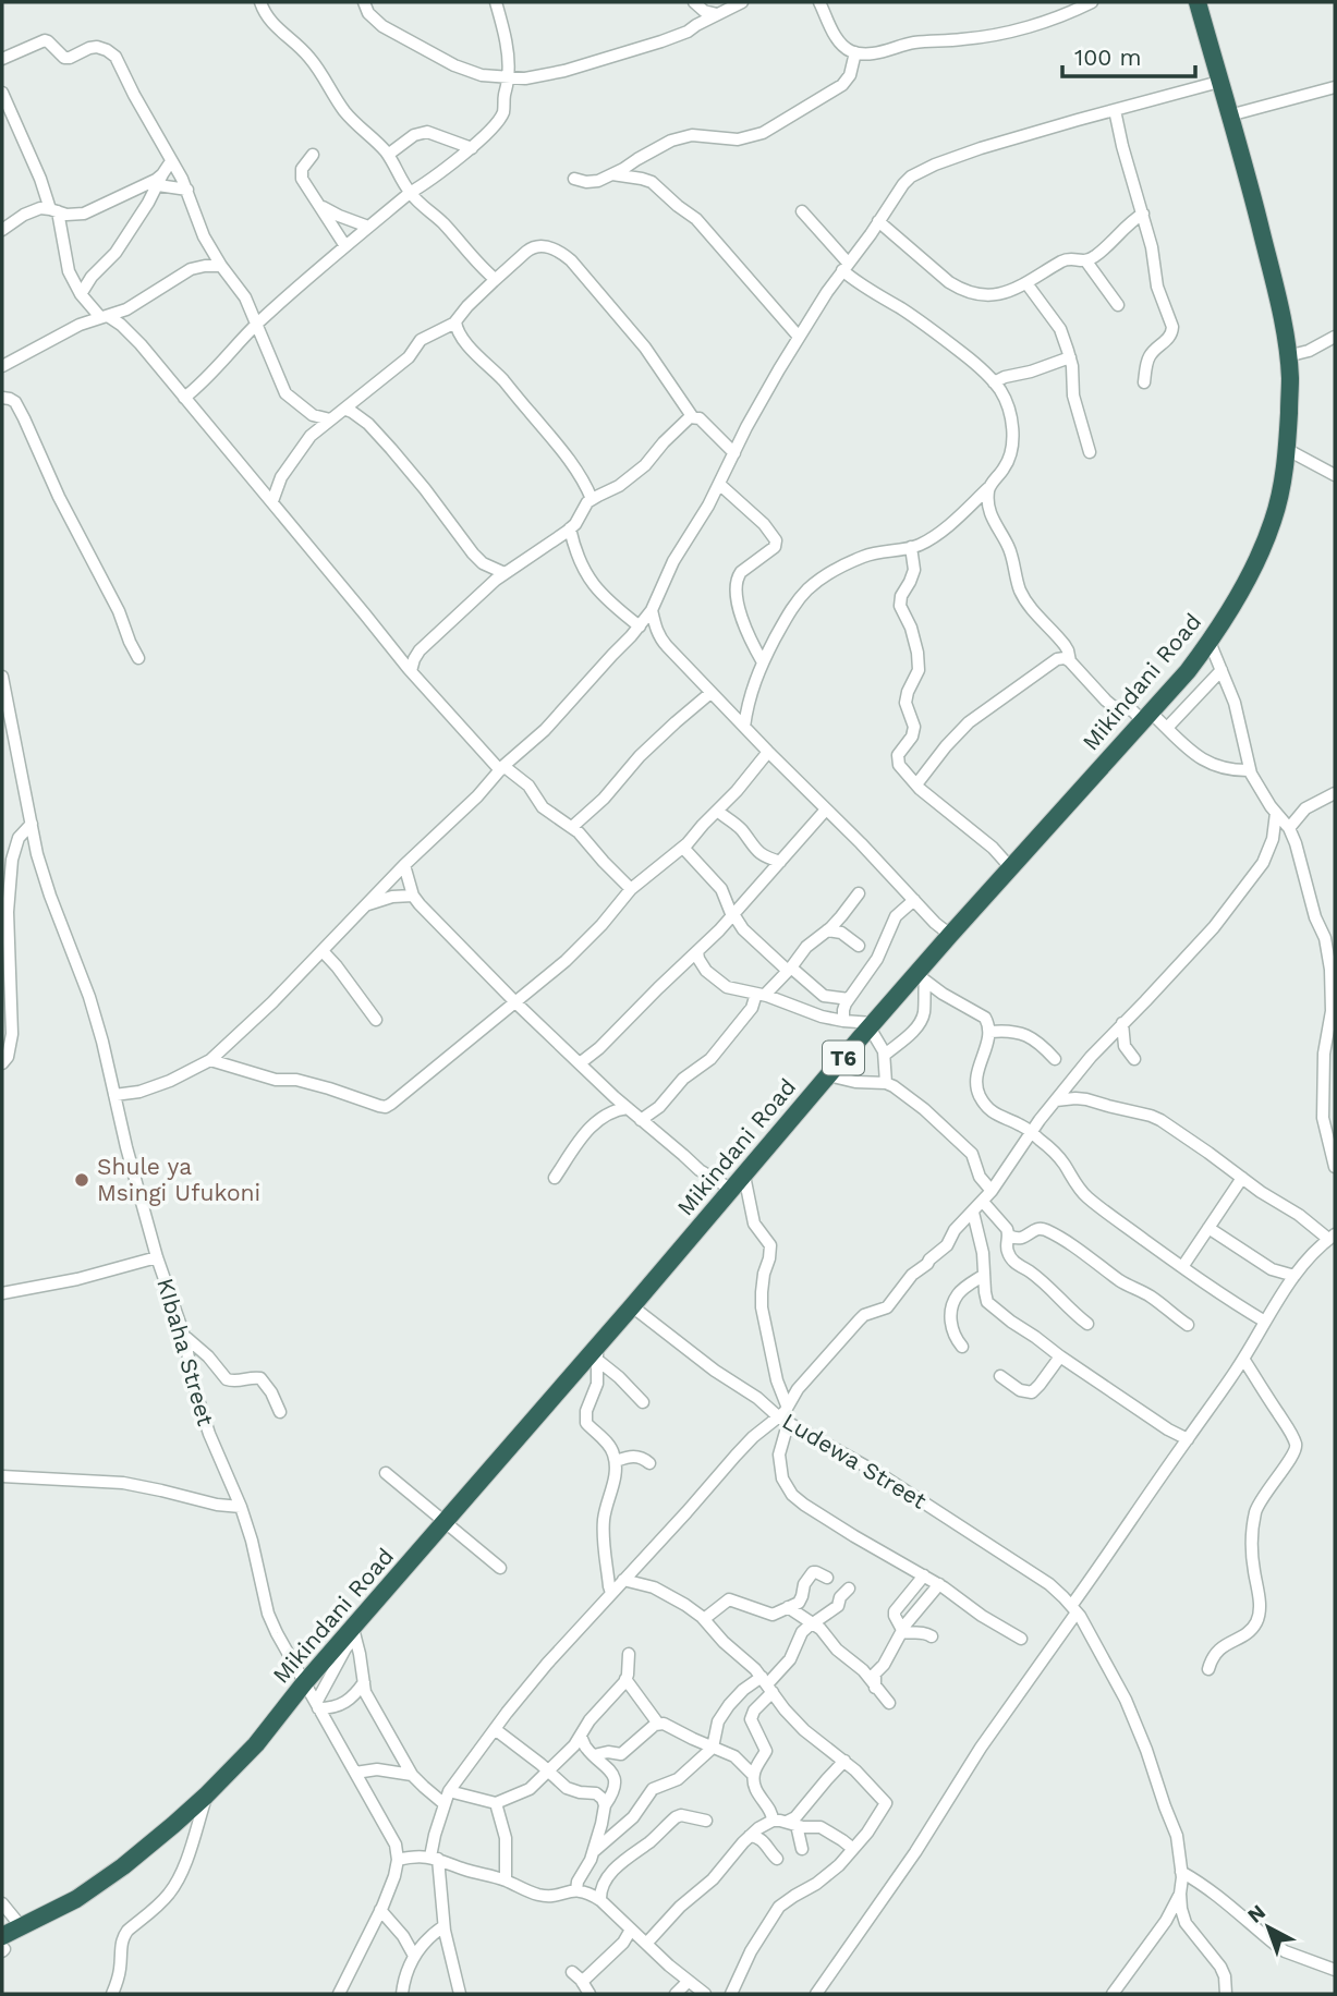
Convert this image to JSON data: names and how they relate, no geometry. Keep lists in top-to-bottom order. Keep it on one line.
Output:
{"streets":{"highway":["Mikindani Road","T6"],"street":["KIbaha Street","Ludewa Street"]},"crossings":[["Mikindani Road","KIbaha Street"],["Mikindani Road","Ludewa Street"]],"places":["Shule ya Msingi Ufukoni"],"scale_bar":"100 m","north":"top left"}
